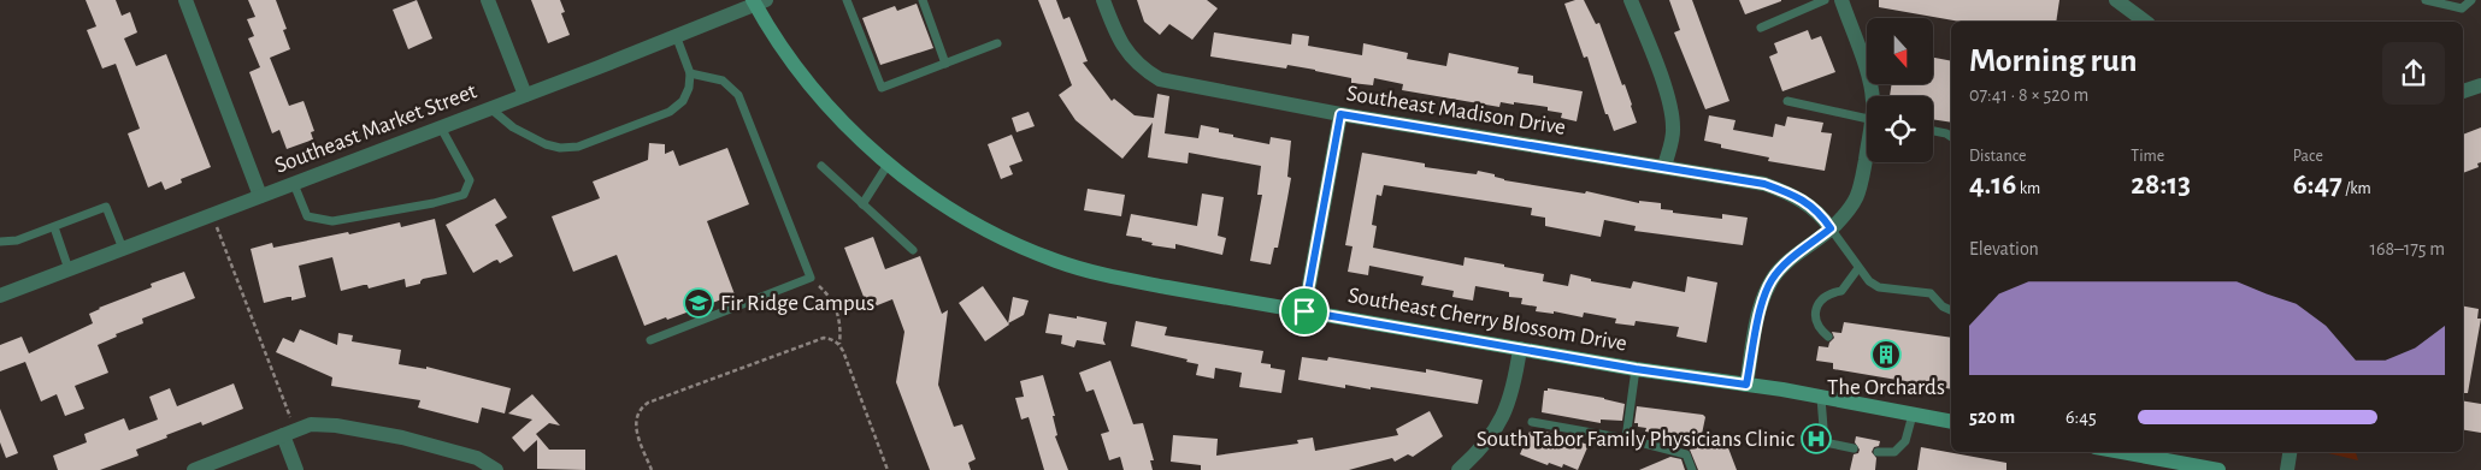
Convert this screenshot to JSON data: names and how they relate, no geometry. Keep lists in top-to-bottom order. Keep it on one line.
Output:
{"streets":{"main road":["Southeast Cherry Blossom Drive"],"street":["Southeast Madison Drive","Southeast Market Street"]},"crossings":[["Southeast Market Street","Southeast Cherry Blossom Drive"]],"places":{"school or university":["Fir Ridge Campus"],"building":["The Orchards"],"hospital":["South Tabor Family Physicians Clinic"]},"north":"bottom","page":{"heading":["Morning run","07:41 · 8 × 520 m"],"stats":[["Distance","4.16 km"],["Time","28:13"],["Pace","6:47 /km"]],"chart":["Elevation","168–175 m"],"list":[{"name":"520 m","note":"6:45"}]}}
